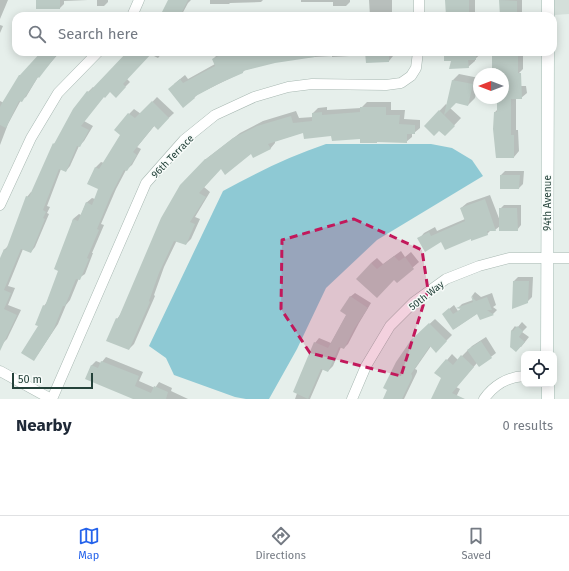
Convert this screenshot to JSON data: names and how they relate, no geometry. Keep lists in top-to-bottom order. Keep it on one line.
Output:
{"streets":{"street":["96th Terrace","94th Avenue","50th Way"]},"crossings":[["94th Avenue","50th Way"]],"scale_bar":"50 m","north":"left","page":{"search":"Search here","scale":"50 m","heading":["Nearby","0 results"],"nav":["Map","Directions","Saved"]}}
